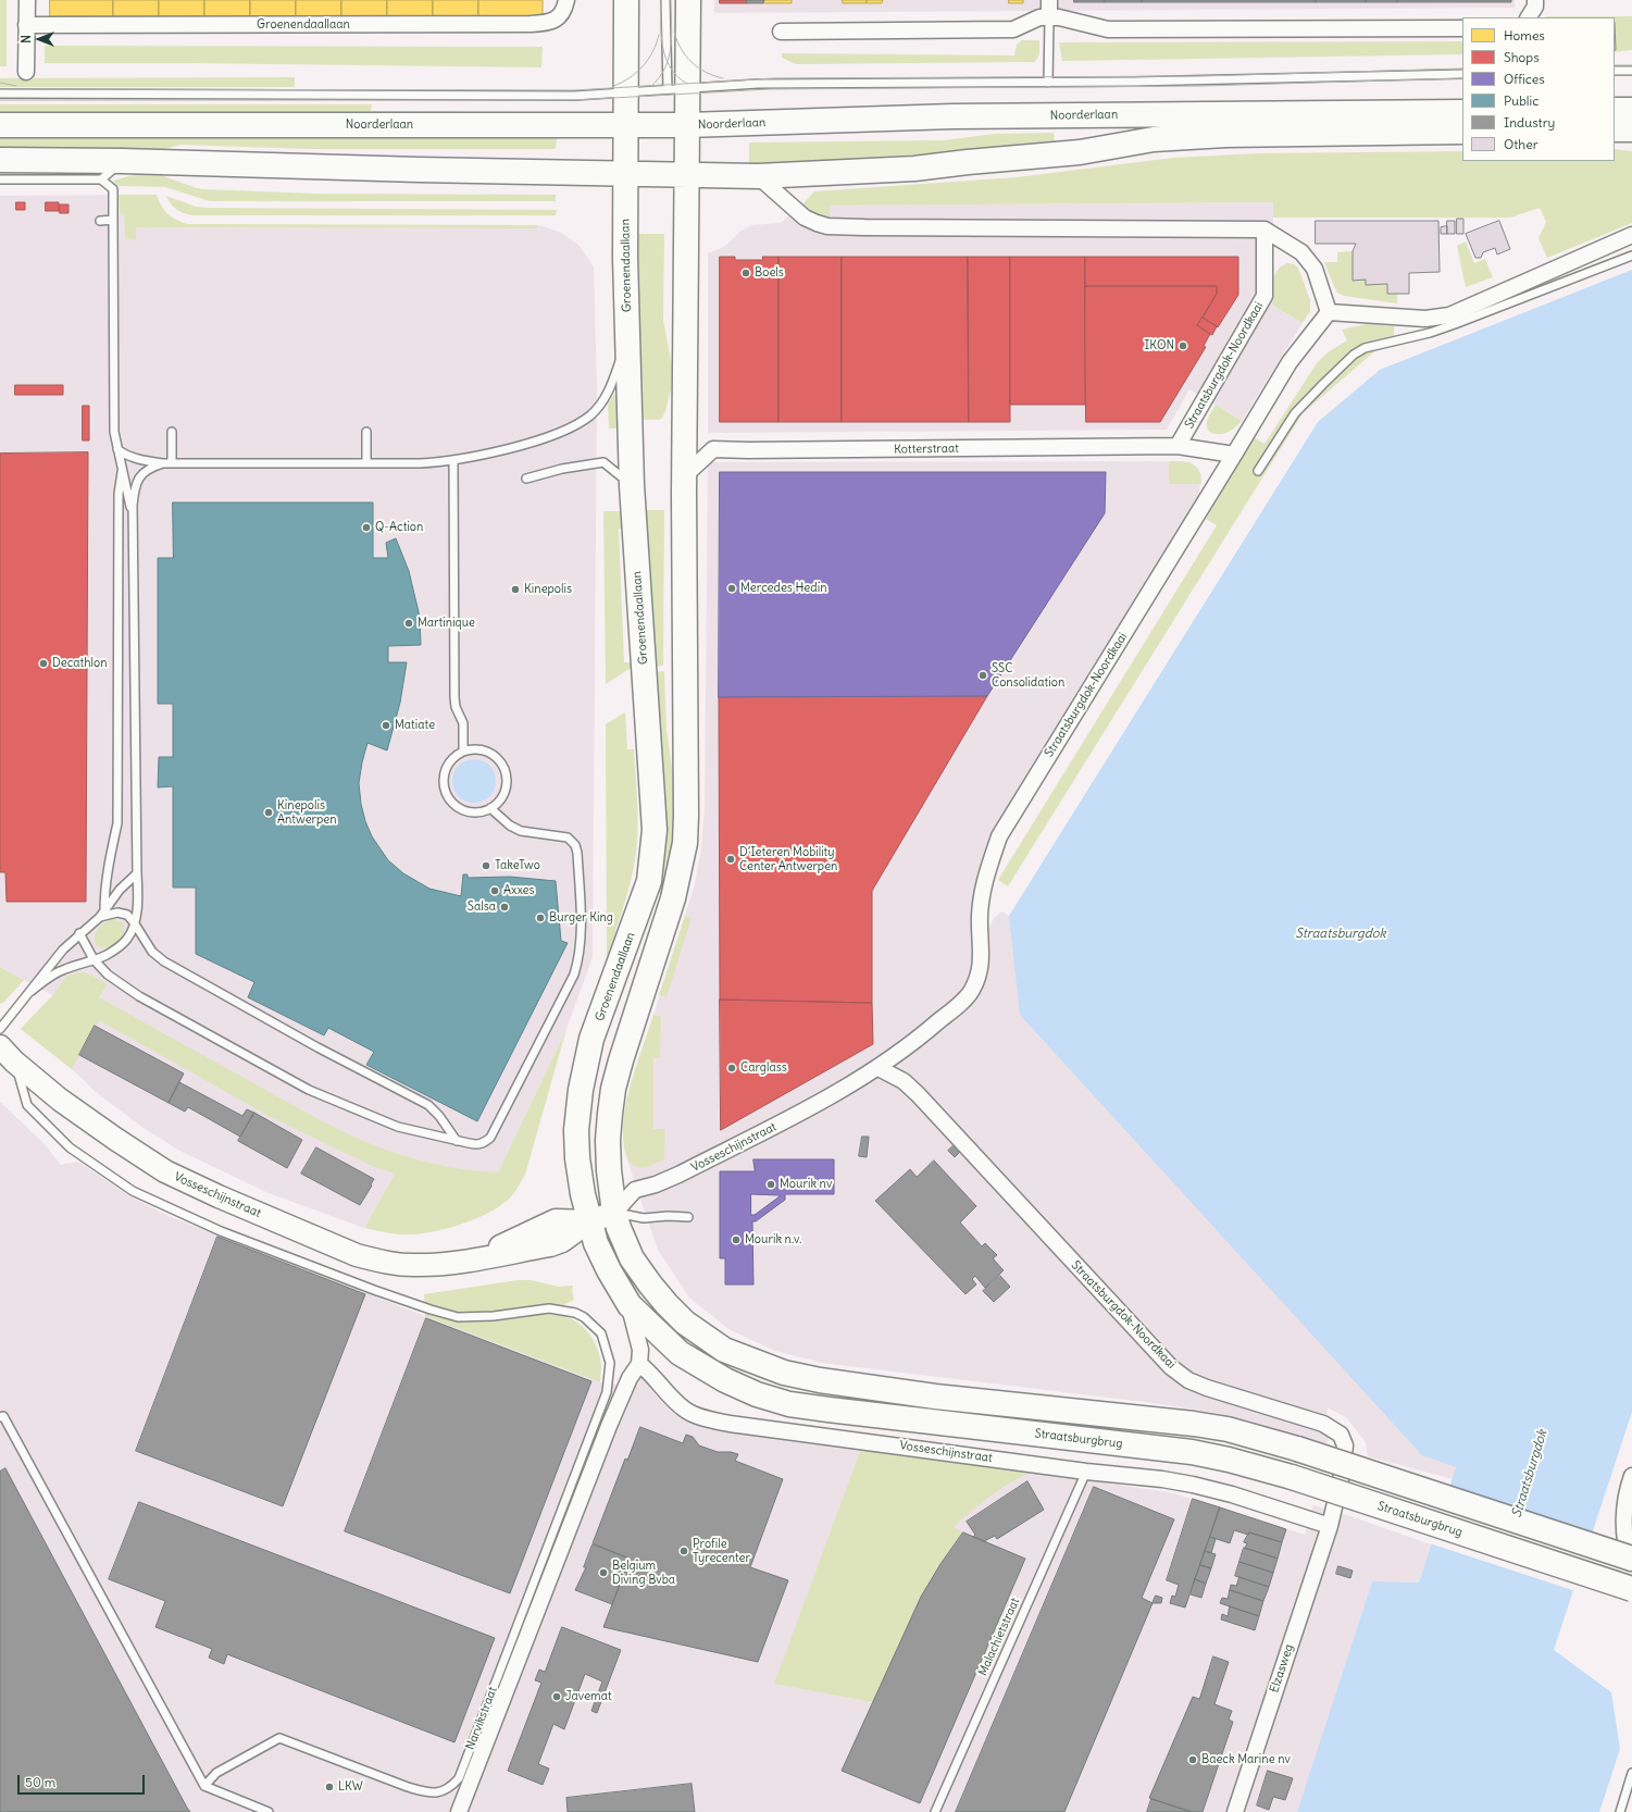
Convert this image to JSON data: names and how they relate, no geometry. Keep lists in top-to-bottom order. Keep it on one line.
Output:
{"streets":{"main road":["Groenendaallaan","Noorderlaan","Straatsburgbrug"],"street":["Straatsburgdok-Noordkaai","Kotterstraat","Vosseschijnstraat","Elzasweg","Narvikstraat"],"lane":["Malachietstraat"]},"crossings":[["Groenendaallaan","Noorderlaan"],["Groenendaallaan","Vosseschijnstraat"],["Groenendaallaan","Straatsburgbrug"],["Straatsburgdok-Noordkaai","Kotterstraat"],["Straatsburgdok-Noordkaai","Vosseschijnstraat"],["Straatsburgdok-Noordkaai","Elzasweg"],["Vosseschijnstraat","Straatsburgbrug"],["Vosseschijnstraat","Malachietstraat"],["Vosseschijnstraat","Elzasweg"],["Vosseschijnstraat","Narvikstraat"]],"water":["Straatsburgdok"],"places":["Boels","IKON","Q-Action","Mercedes Hedin","Kinepolis","Martinique","Decathlon","SSC Consolidation","Matiate","Kinepolis Antwerpen","D’Ieteren Mobility Center Antwerpen","TakeTwo","Axxes","Salsa","Burger King","Carglass","Mourik nv","Mourik n.v.","Profile Tyrecenter","Belgium Diving Bvba","Javemat","Baeck Marine nv","LKW"],"legend":["Homes","Shops","Offices","Public","Industry","Other"],"scale_bar":"50 m","north":"left"}
